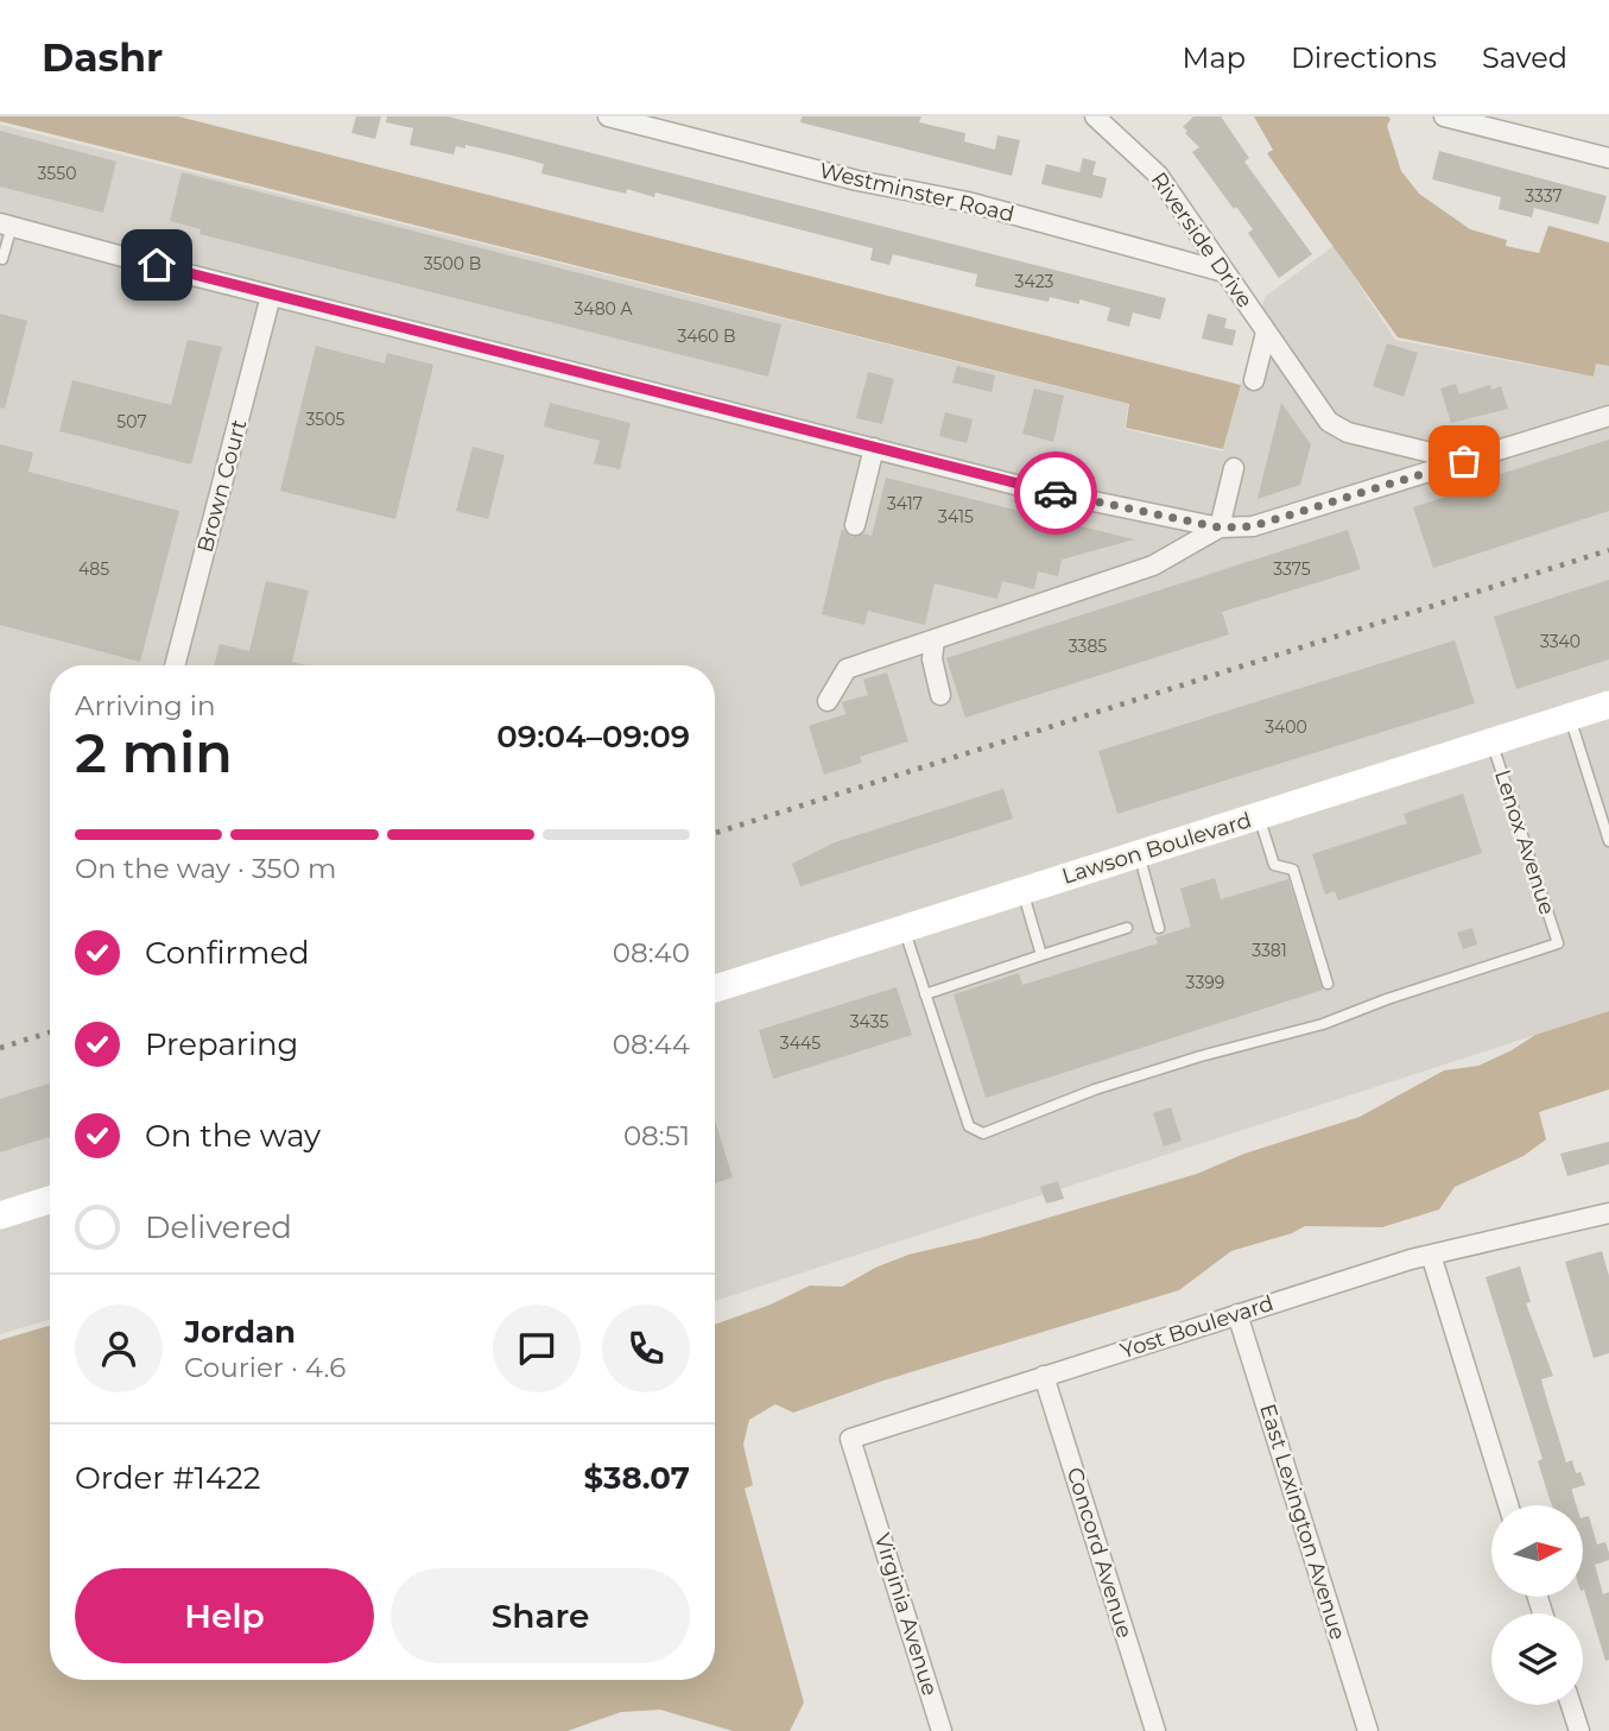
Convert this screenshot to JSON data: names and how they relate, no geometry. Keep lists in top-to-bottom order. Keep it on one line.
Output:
{"streets":{"main road":["Lawson Boulevard"],"street":["Westminster Road","Riverside Drive","Brown Court","Yost Boulevard","East Lexington Avenue","Concord Avenue","Virginia Avenue"],"lane":["Lenox Avenue"]},"crossings":[["Westminster Road","Riverside Drive"],["Lenox Avenue","Lawson Boulevard"],["Yost Boulevard","East Lexington Avenue"],["Yost Boulevard","Concord Avenue"],["Yost Boulevard","Virginia Avenue"]],"house_numbers":["3550","3337","3500 B","3423","3480 A","3460 B","3505","507","3417","3415","485","3375","3340","3385","3400","3381","3399","3435","3445"],"north":"right","page":{"header":"Dashr","nav":["Map","Directions","Saved"],"heading":["2 min","Arriving in","09:04–09:09"],"panel":["Jordan","Courier · 4.6","Order #1422","$38.07"],"bar":"On the way · 350 m","list":[["Confirmed","08:40"],["Preparing","08:44"],["On the way","08:51"],"Delivered"],"buttons":["Help","Share"]}}
